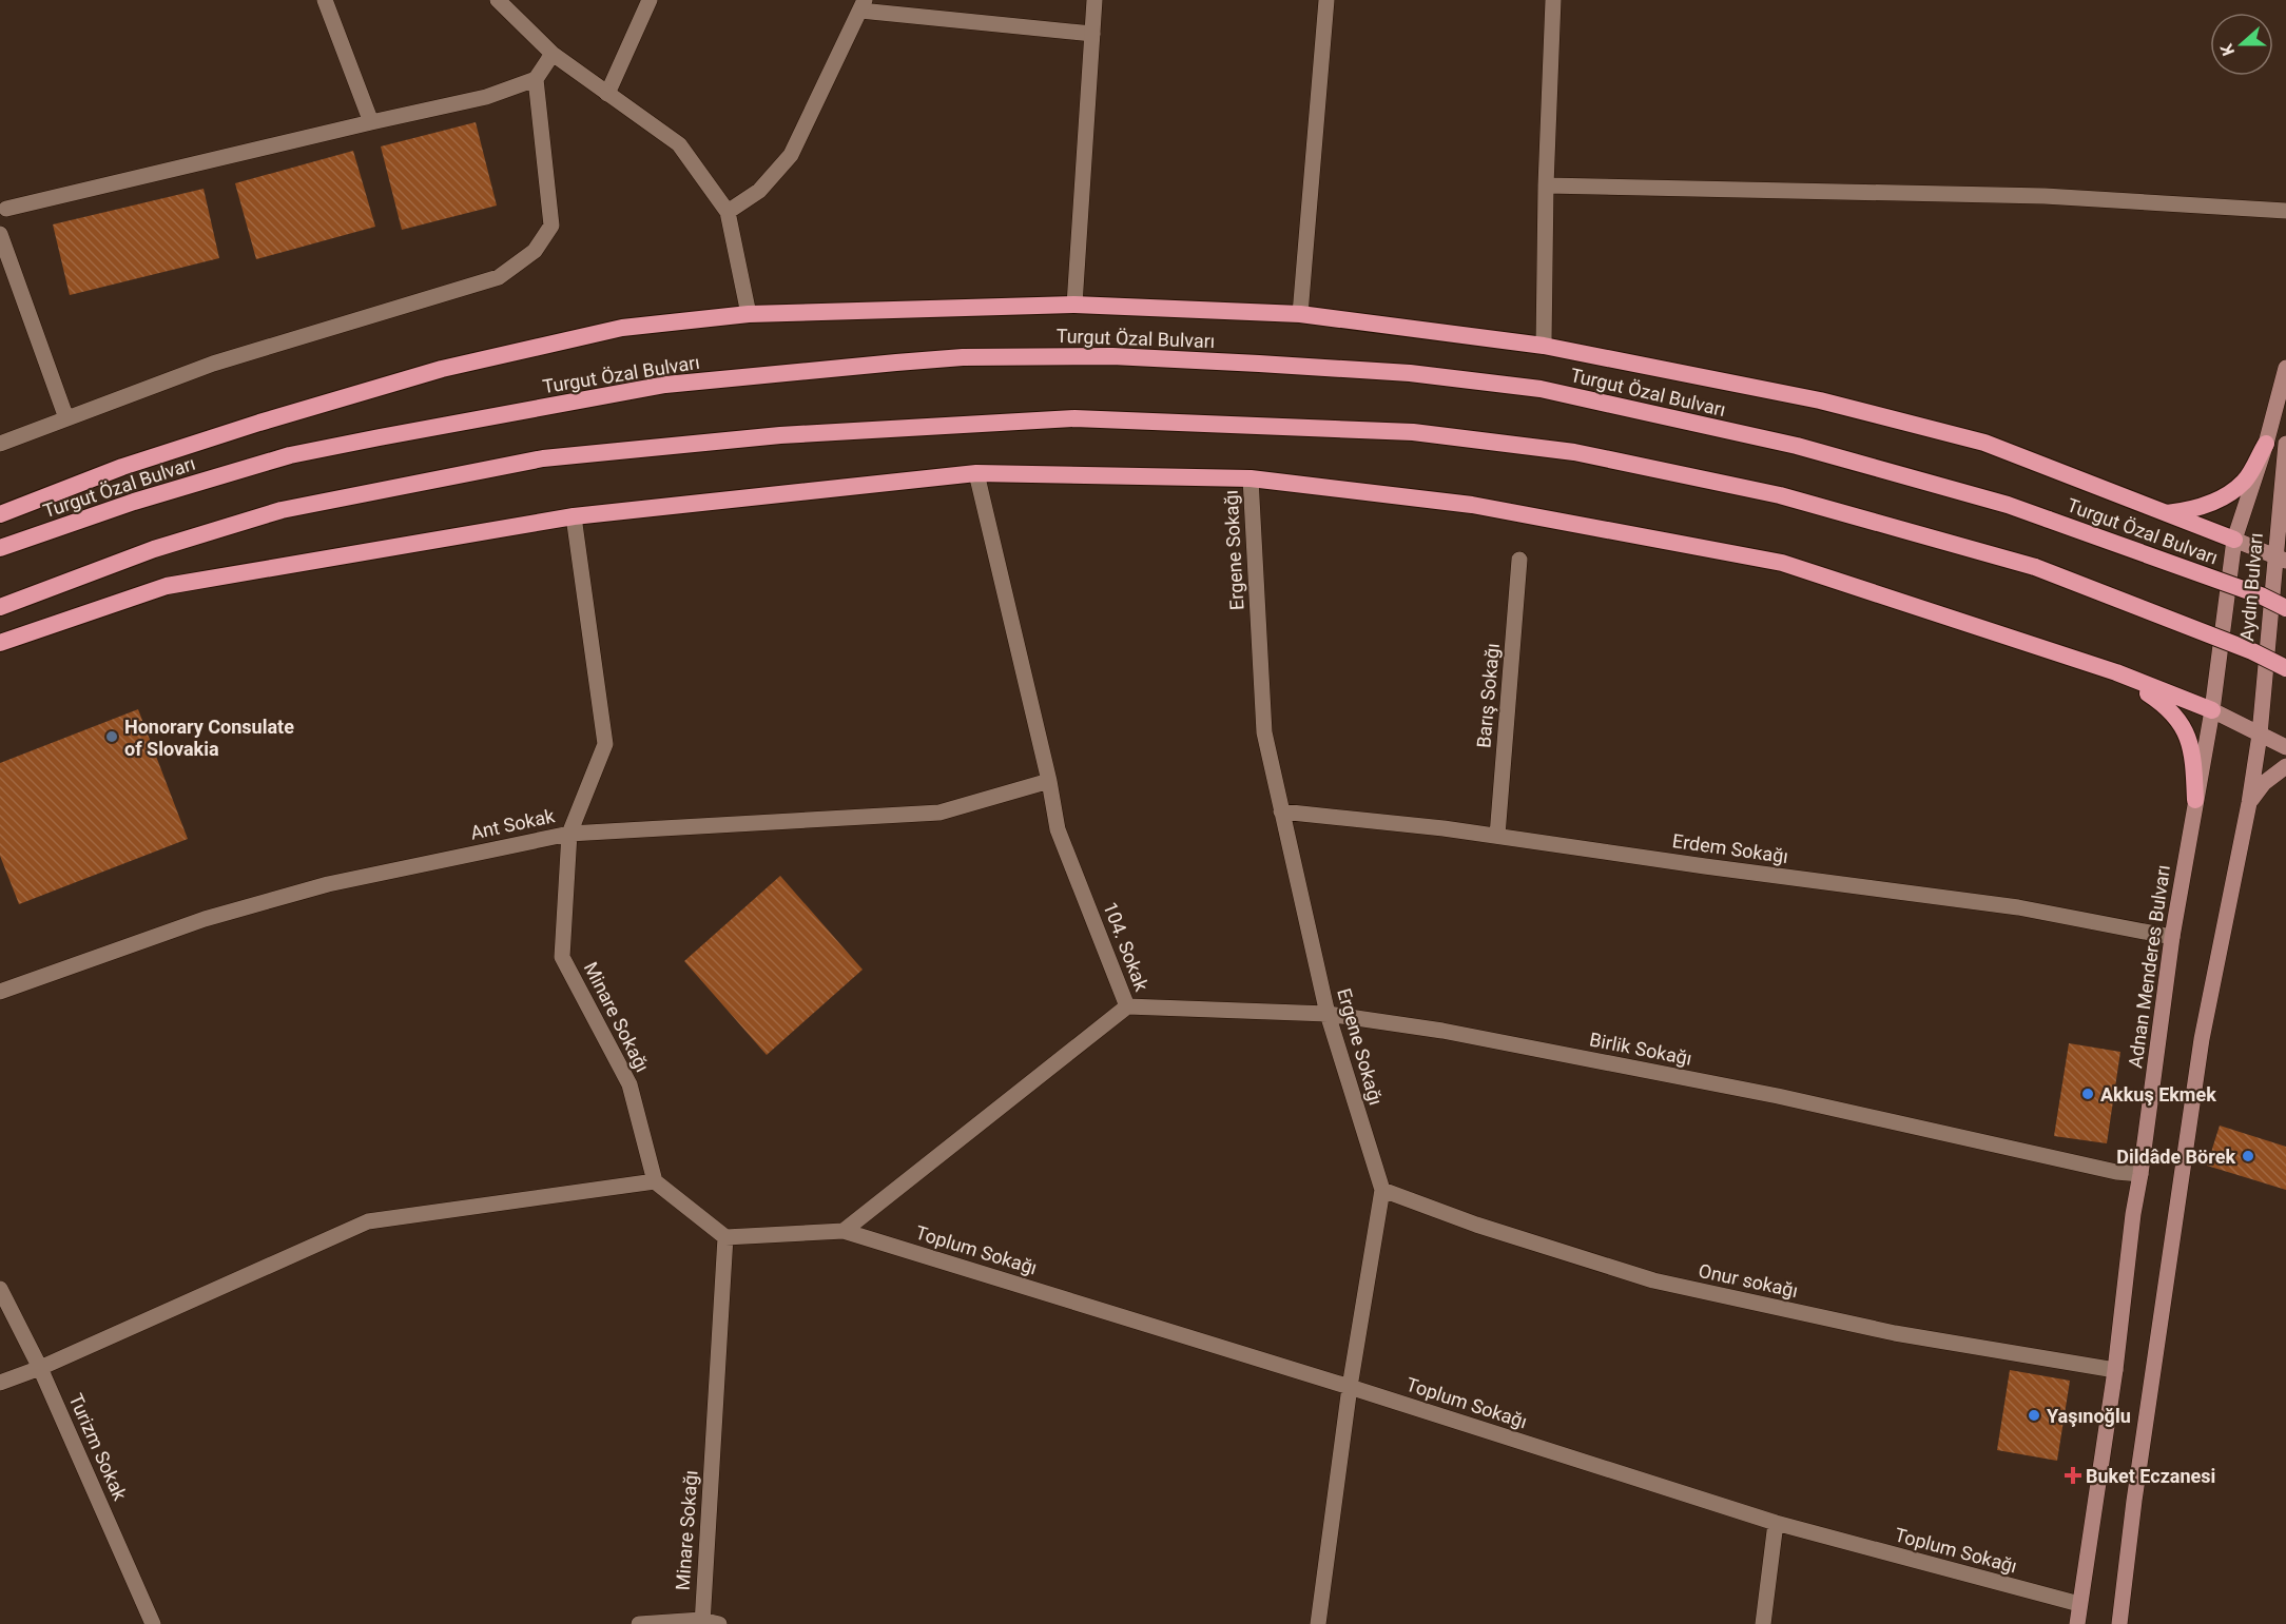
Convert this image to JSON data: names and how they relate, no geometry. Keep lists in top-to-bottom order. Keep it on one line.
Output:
{"streets":{"highway":["Turgut Özal Bulvarı"],"main road":["Aydın Bulvarı","Adnan Menderes Bulvarı"],"street":["Ergene Sokağı","Barış Sokağı","Ant Sokak","Erdem Sokağı","104. Sokak","Minare Sokağı","Birlik Sokağı","Toplum Sokağı","Onur sokağı","Turizm Sokak"]},"crossings":[["Ergene Sokağı","Erdem Sokağı"],["Ergene Sokağı","Birlik Sokağı"],["Ergene Sokağı","Toplum Sokağı"],["Ergene Sokağı","Onur sokağı"],["Aydın Bulvarı","Adnan Menderes Bulvarı"],["Barış Sokağı","Erdem Sokağı"],["Ant Sokak","104. Sokak"],["Ant Sokak","Minare Sokağı"],["Erdem Sokağı","Adnan Menderes Bulvarı"],["104. Sokak","Birlik Sokağı"],["104. Sokak","Toplum Sokağı"],["Adnan Menderes Bulvarı","Birlik Sokağı"],["Adnan Menderes Bulvarı","Toplum Sokağı"],["Adnan Menderes Bulvarı","Onur sokağı"]],"places":{"other":["Honorary Consulate of Slovakia","Akkuş Ekmek","Dildâde Börek","Yaşınoğlu"],"health":["Buket Eczanesi"]},"north":"left"}
